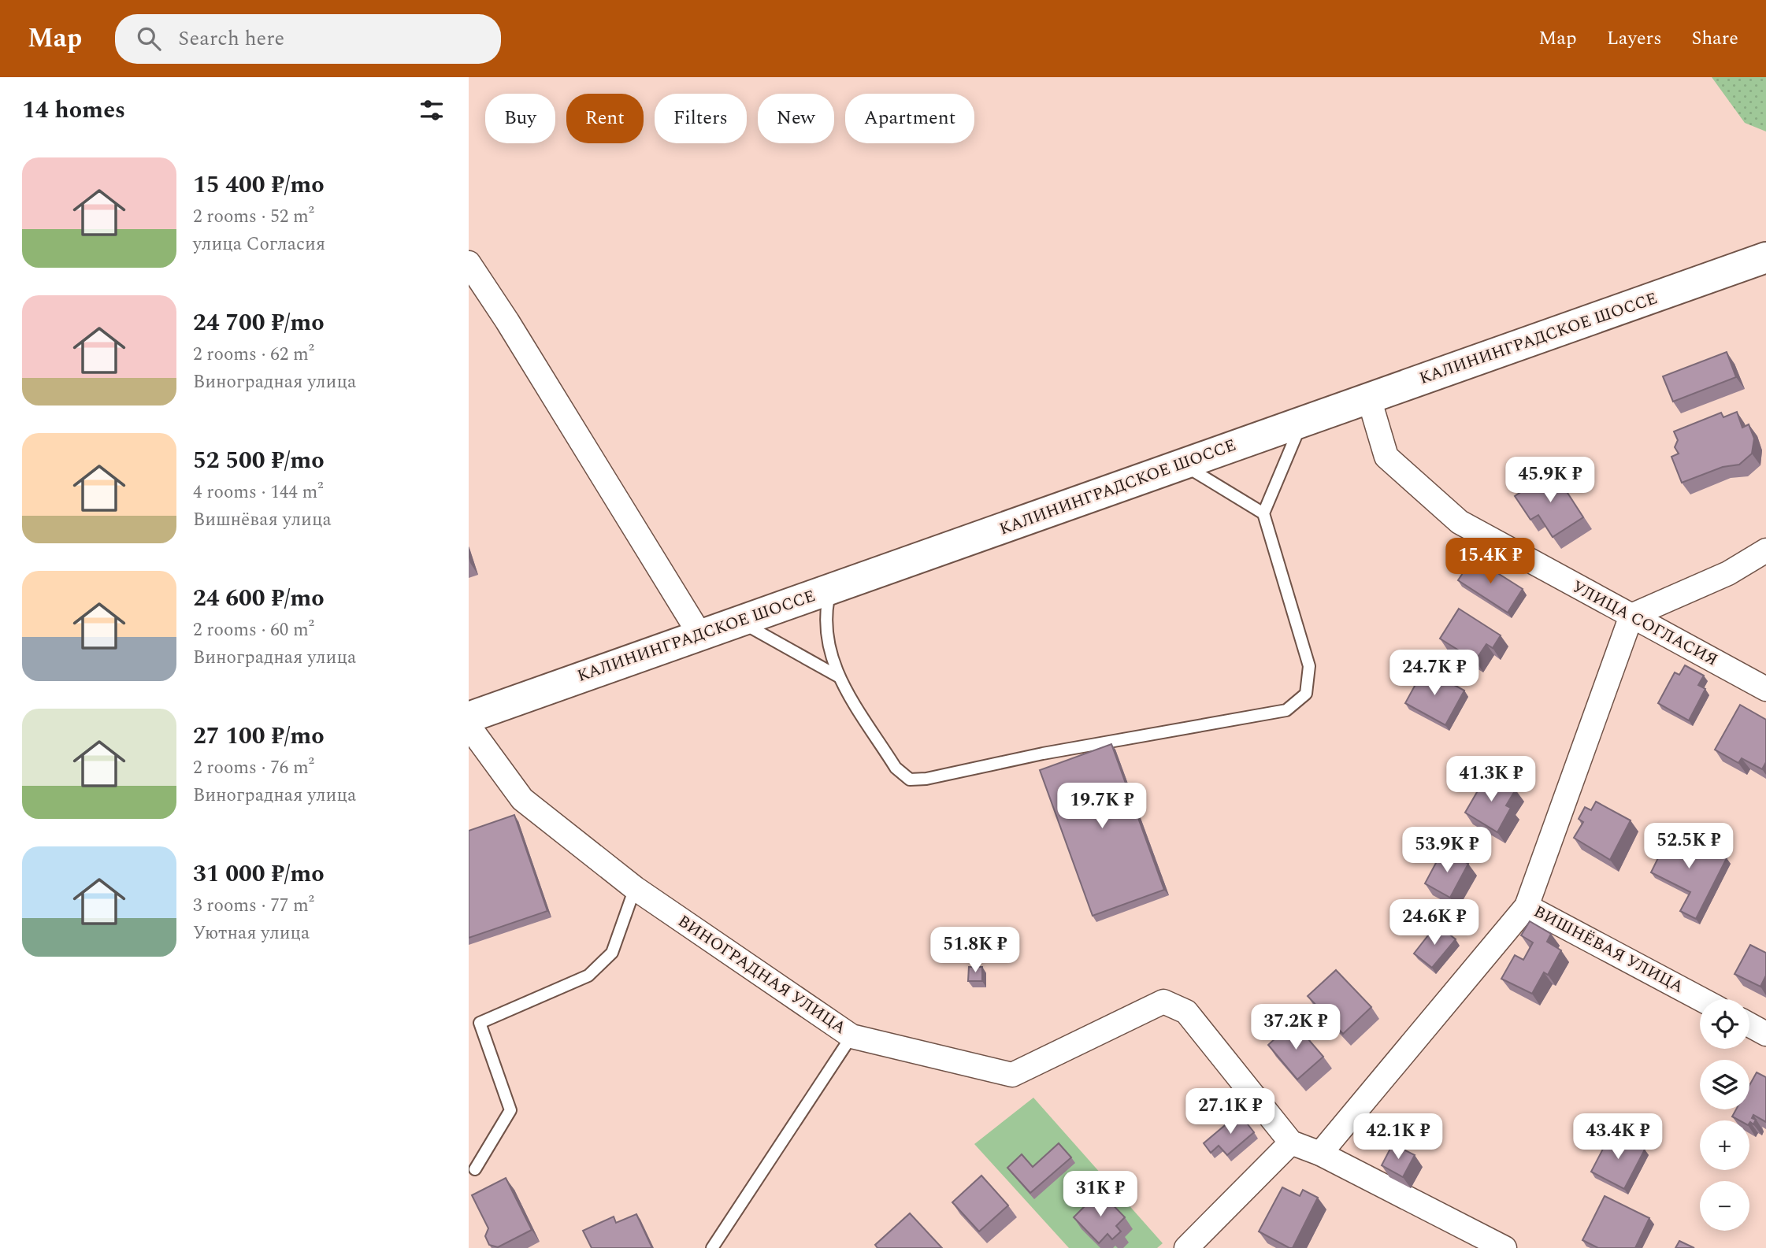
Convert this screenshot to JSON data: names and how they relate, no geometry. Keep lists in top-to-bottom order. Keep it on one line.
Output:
{"streets":{"main road":["КАЛИНИНГРАДСКОЕ ШОССЕ"],"street":["УЛИЦА СОГЛАСИЯ","ВИШНЁВАЯ УЛИЦА","ВИНОГРАДНАЯ УЛИЦА"]},"crossings":[["КАЛИНИНГРАДСКОЕ ШОССЕ","УЛИЦА СОГЛАСИЯ"]],"page":{"header":"Map","search":"Search here","nav":["Map","Layers","Share"],"heading":"14 homes","chip":["Buy","Rent","Filters","New","Apartment"],"list":[{"name":"15 400 ₽/mo","note":"2 rooms · 52 m² · улица Согласия"},{"name":"24 700 ₽/mo","note":"2 rooms · 62 m² · Виноградная улица"},{"name":"52 500 ₽/mo","note":"4 rooms · 144 m² · Вишнёвая улица"},{"name":"24 600 ₽/mo","note":"2 rooms · 60 m² · Виноградная улица"},{"name":"27 100 ₽/mo","note":"2 rooms · 76 m² · Виноградная улица"},{"name":"31 000 ₽/mo","note":"3 rooms · 77 m² · Уютная улица"}],"price":["45.9K ₽","15.4K ₽","24.7K ₽","41.3K ₽","19.7K ₽","52.5K ₽","53.9K ₽","24.6K ₽","51.8K ₽","37.2K ₽","27.1K ₽","42.1K ₽","43.4K ₽","31K ₽"],"map_buttons":["+","−"]}}
